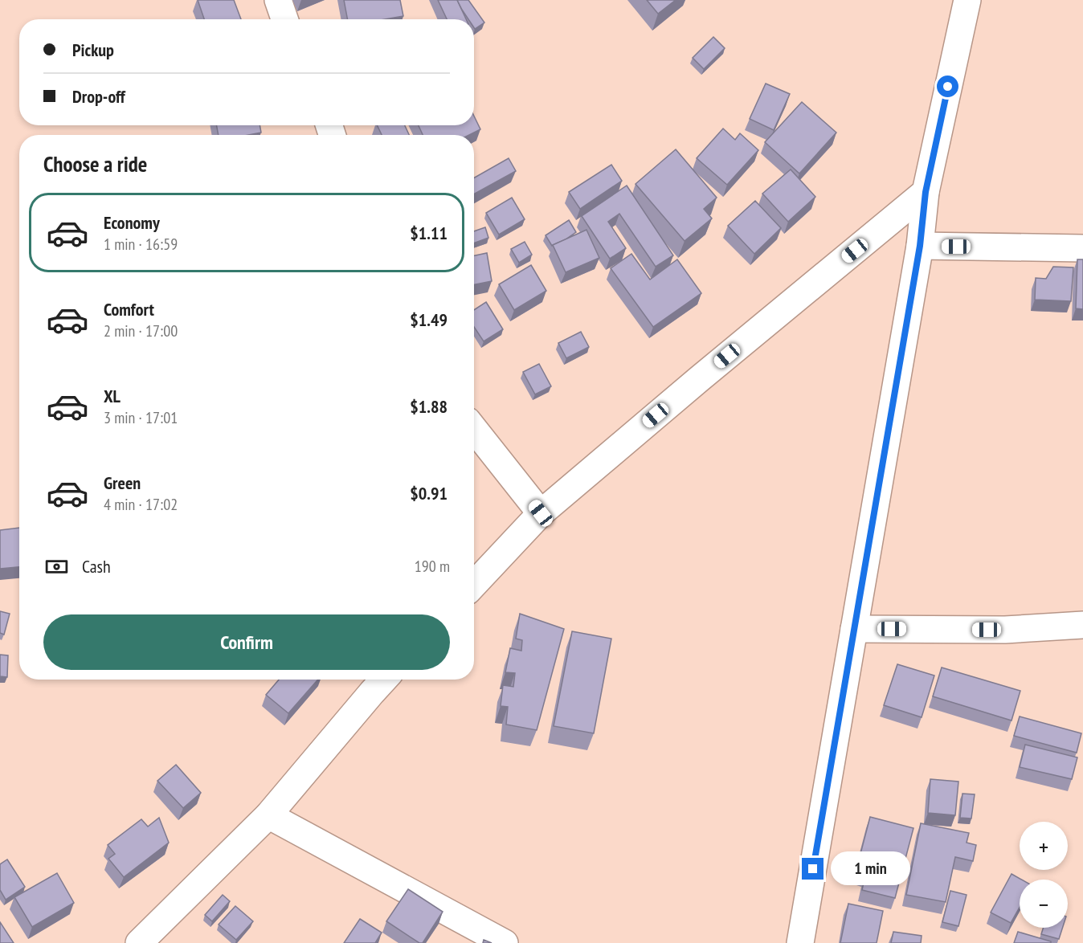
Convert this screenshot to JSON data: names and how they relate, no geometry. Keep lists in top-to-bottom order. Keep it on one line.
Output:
{"page":{"banner":["Pickup","Drop-off"],"heading":"Choose a ride","list":[{"name":"Economy","note":"1 min · 16:59","value":"$1.11"},{"name":"Comfort","note":"2 min · 17:00","value":"$1.49"},{"name":"XL","note":"3 min · 17:01","value":"$1.88"},{"name":"Green","note":"4 min · 17:02","value":"$0.91"}],"pay":["Cash","190 m"],"buttons":"Confirm","map_buttons":["+","−"],"bubble":"1 min"}}
